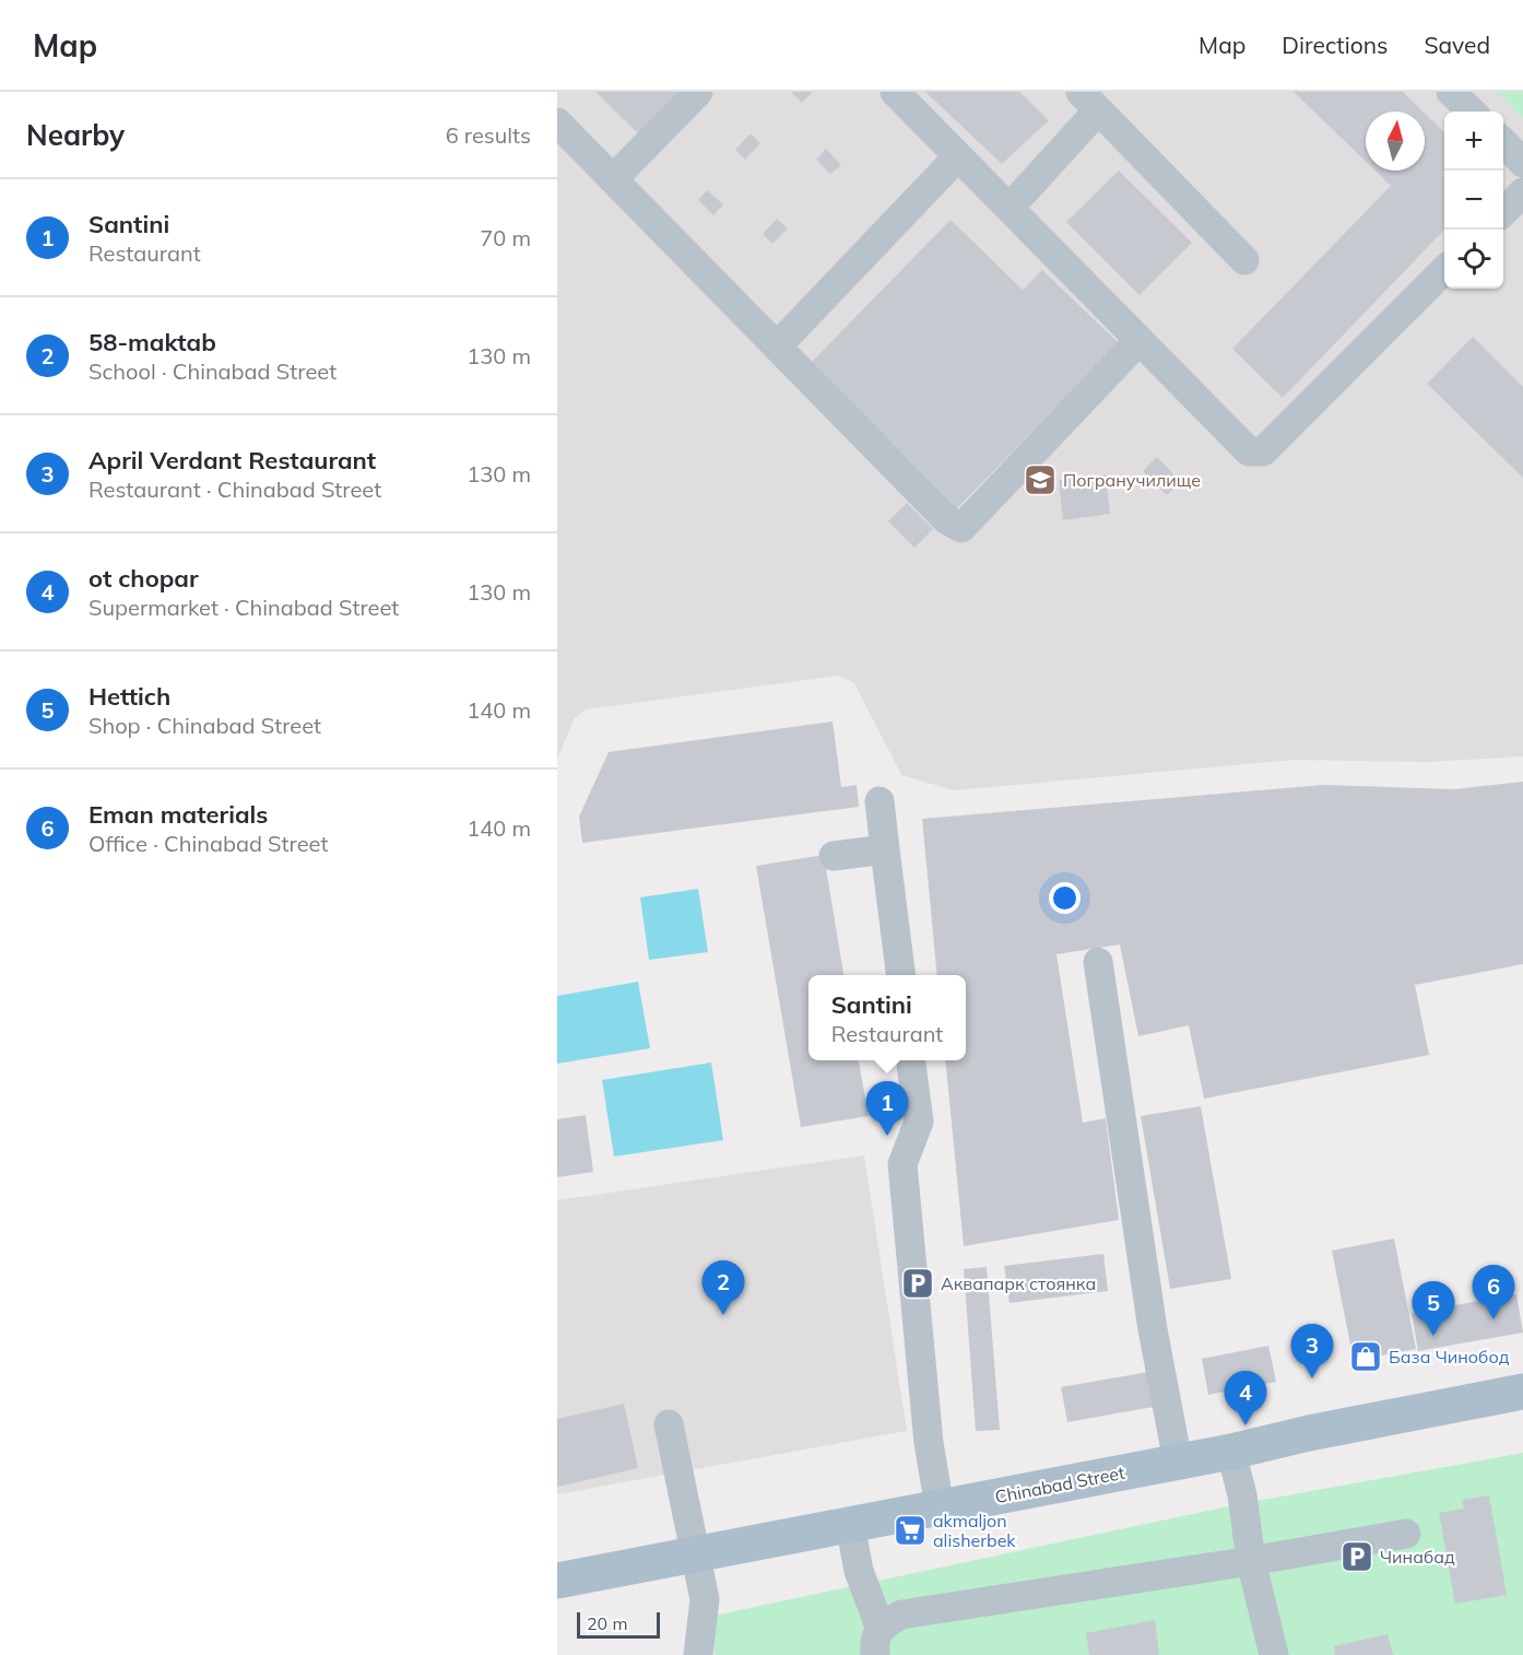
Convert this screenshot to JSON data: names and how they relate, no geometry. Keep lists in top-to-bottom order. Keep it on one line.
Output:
{"streets":{"main road":["Chinabad Street"]},"places":{"school or university":["Погранучилище"],"parking":["Аквапарк стоянка","Чинабад"],"shop":["База Чинобод"],"supermarket":["akmaljon alisherbek"]},"scale_bar":"20 m","north":"top","page":{"header":"Map","nav":["Map","Directions","Saved"],"heading":["Nearby","6 results"],"map_buttons":["+","−"],"list":[{"mark":"1","name":"Santini","note":"Restaurant","value":"70 m"},{"mark":"2","name":"58-maktab","note":"School · Chinabad Street","value":"130 m"},{"mark":"3","name":"April Verdant Restaurant","note":"Restaurant · Chinabad Street","value":"130 m"},{"mark":"4","name":"ot chopar","note":"Supermarket · Chinabad Street","value":"130 m"},{"mark":"5","name":"Hettich","note":"Shop · Chinabad Street","value":"140 m"},{"mark":"6","name":"Eman materials","note":"Office · Chinabad Street","value":"140 m"}],"popup":["Santini","Restaurant"],"pins":["1","2","6","5","3","4"],"scale":"20 m"}}
